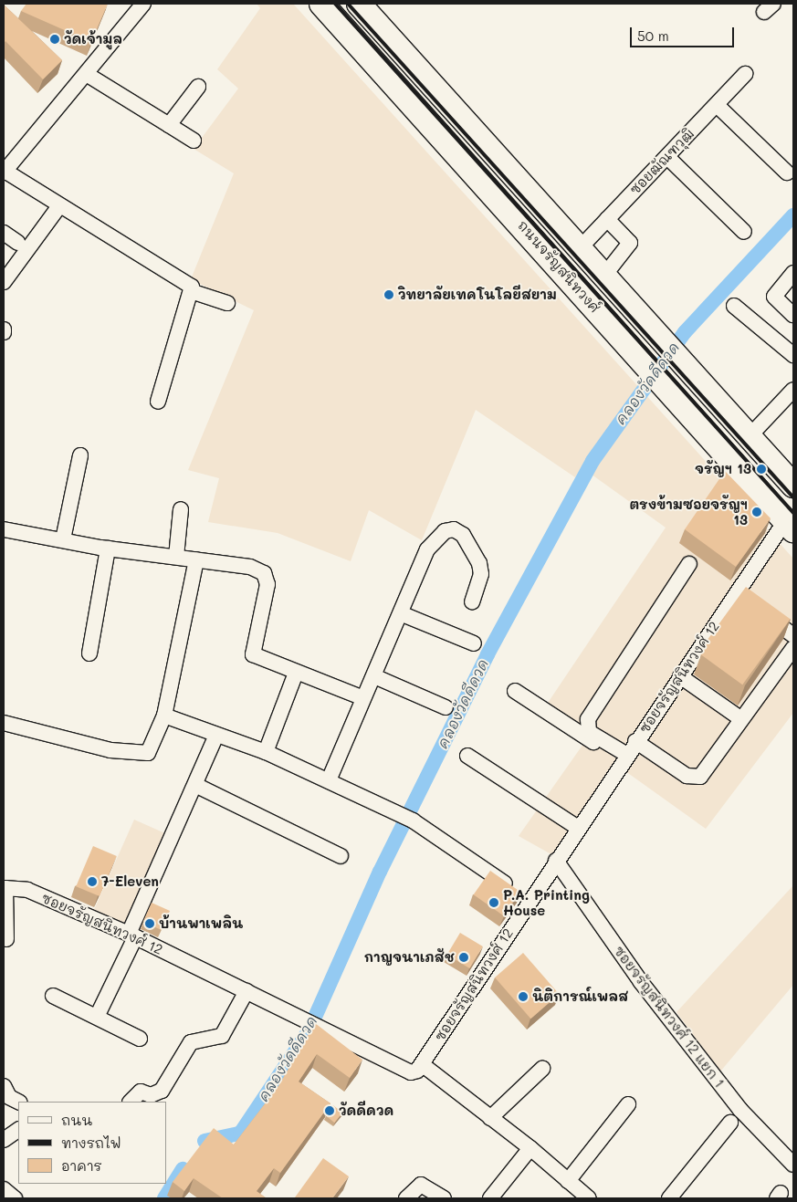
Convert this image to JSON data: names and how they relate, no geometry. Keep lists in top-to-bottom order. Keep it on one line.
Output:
{"streets":{"main road":["ถนนจรัญสนิทวงศ์"],"street":["ซอยฒัณฑวุฒิ","ซอยจรัญสนิทวงศ์ 12","ซอยจรัญสนิทวงศ์ 12 แยก 1"]},"crossings":[["ซอยฒัณฑวุฒิ","ถนนจรัญสนิทวงศ์"],["ถนนจรัญสนิทวงศ์","ซอยจรัญสนิทวงศ์ 12"],["ซอยจรัญสนิทวงศ์ 12","ซอยจรัญสนิทวงศ์ 12 แยก 1"]],"water":["คลองวัดดีดวด"],"places":["วัดเจ้ามูล","วิทยาลัยเทคโนโลยีสยาม","จรัญฯ 13","ตรงข้ามซอยจรัญฯ 13","7-Eleven","P.A. Printing House","บ้านพาเพลิน","กาญจนาเภสัช","นิติการณ์เพลส","วัดดีดวด"],"legend":["ถนน","ทางรถไฟ","อาคาร"],"scale_bar":"50 m"}
